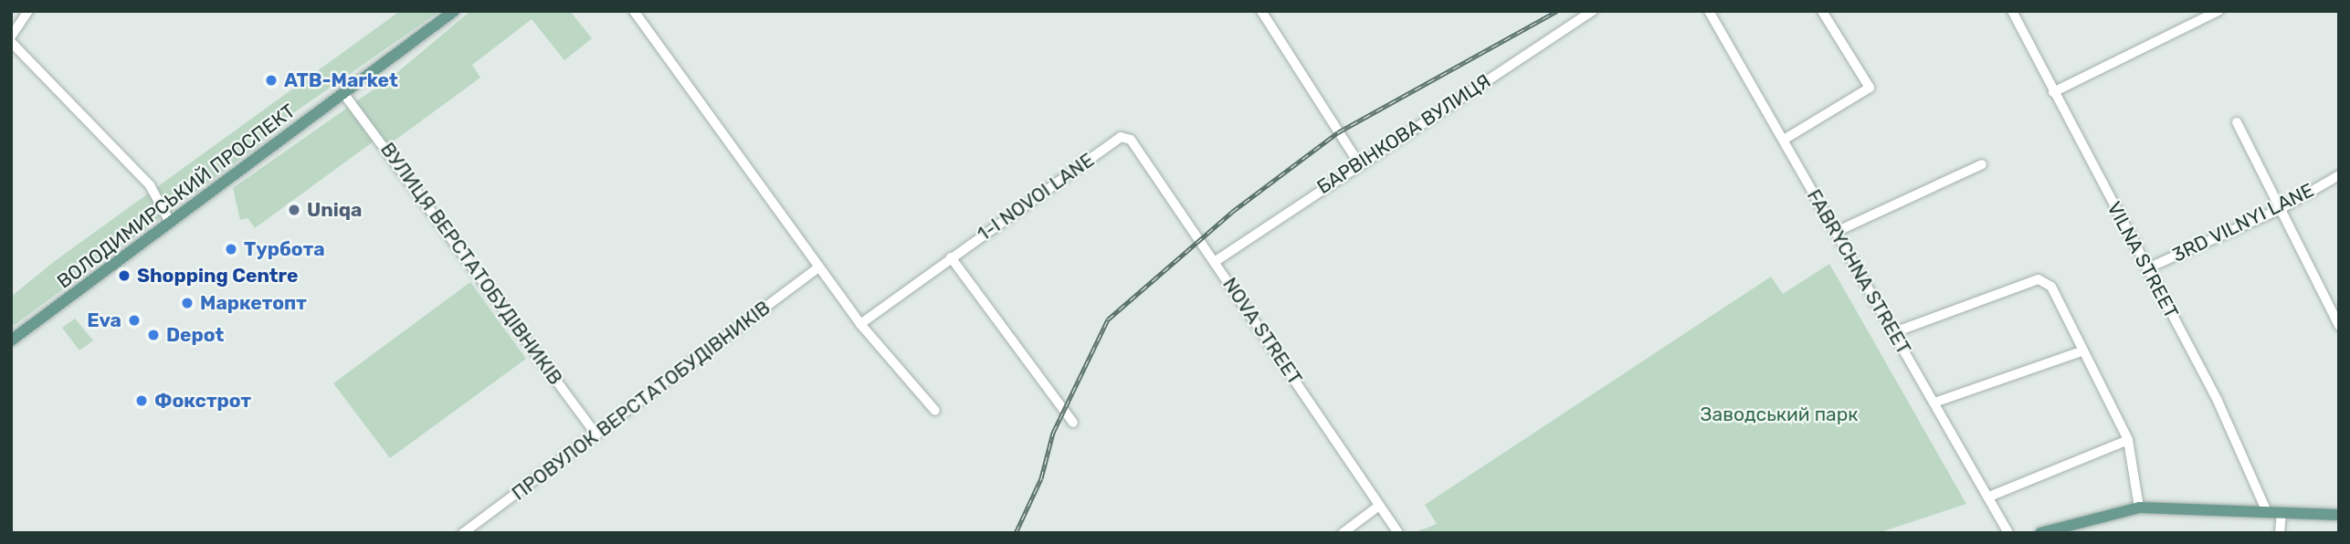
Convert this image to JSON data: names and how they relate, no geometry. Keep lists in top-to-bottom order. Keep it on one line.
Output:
{"streets":{"main road":["ВОЛОДИМИРСЬКИЙ ПРОСПЕКТ"],"street":["БАРВІНКОВА ВУЛИЦЯ","1-I NOVOI LANE","3RD VILNYI LANE","VILNA STREET","ВУЛИЦЯ ВЕРСТАТОБУДІВНИКІВ","FABRYCHNA STREET","NOVA STREET","ПРОВУЛОК ВЕРСТАТОБУДІВНИКІВ"]},"crossings":[["БАРВІНКОВА ВУЛИЦЯ","NOVA STREET"],["ВОЛОДИМИРСЬКИЙ ПРОСПЕКТ","ВУЛИЦЯ ВЕРСТАТОБУДІВНИКІВ"],["1-I NOVOI LANE","NOVA STREET"],["3RD VILNYI LANE","VILNA STREET"],["ВУЛИЦЯ ВЕРСТАТОБУДІВНИКІВ","ПРОВУЛОК ВЕРСТАТОБУДІВНИКІВ"]],"parks":["Заводський парк"],"places":["ATB-Market","Uniqa","Турбота","Shopping Centre","Маркетопт","Eva","Depot","Фокстрот"]}
